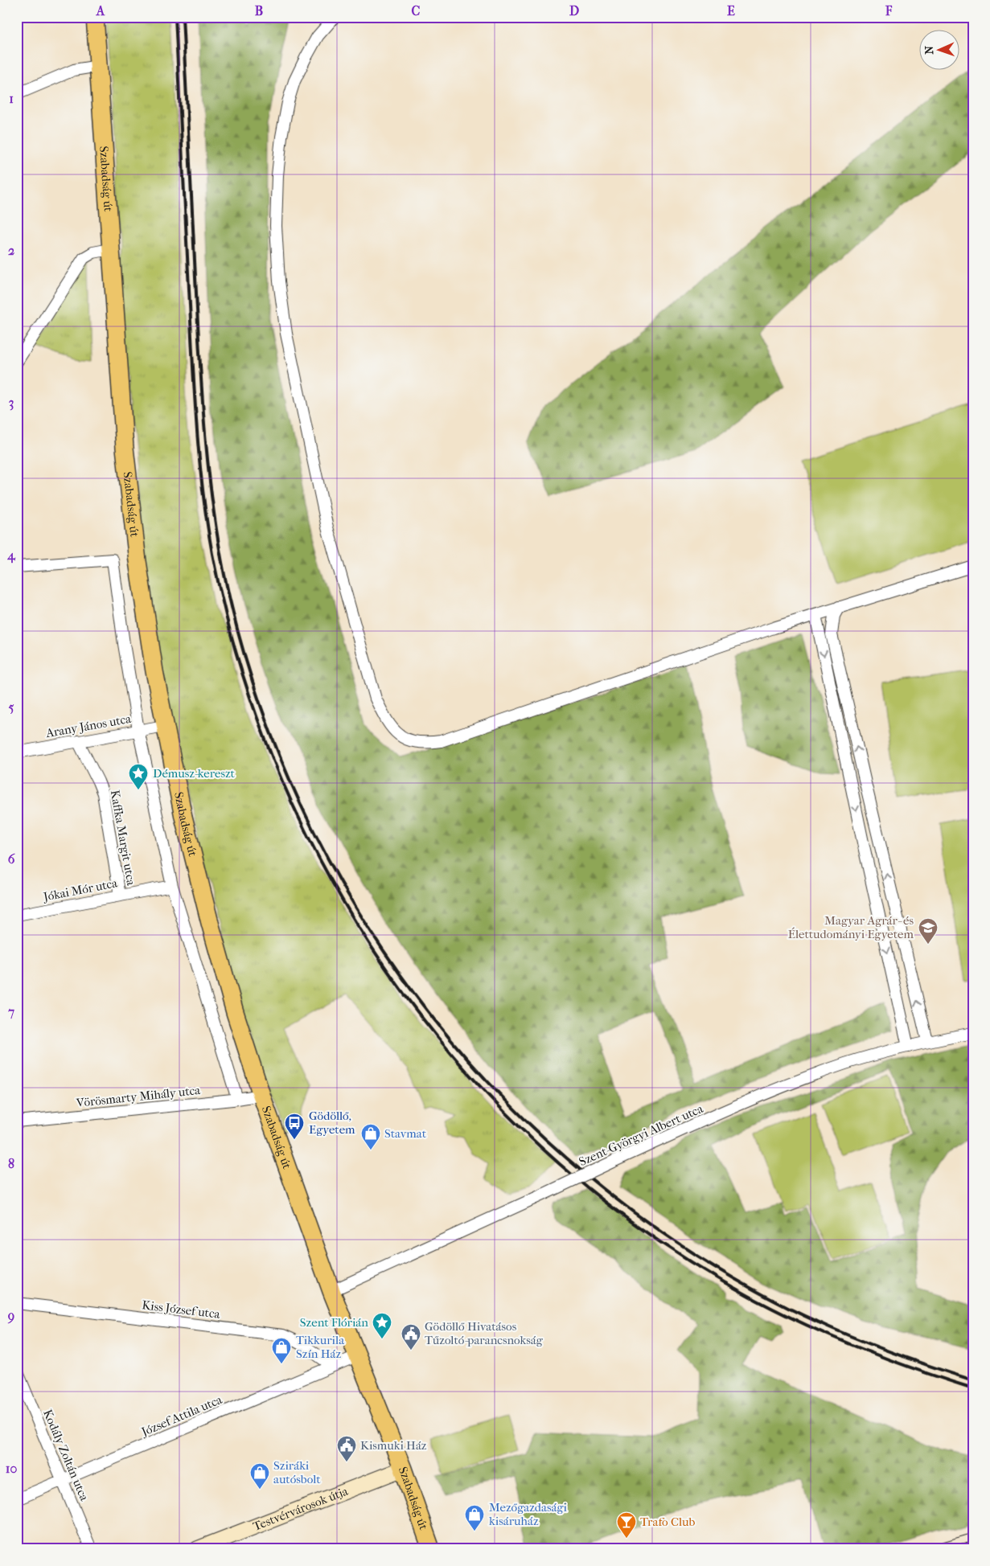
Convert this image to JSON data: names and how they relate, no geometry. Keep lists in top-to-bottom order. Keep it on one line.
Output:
{"streets":{"main road":["Szabadság út"],"street":["Arany János utca","Kaffka Margit utca","Jókai Mór utca","Vörösmarty Mihály utca","Szent-Györgyi Albert utca","Kiss József utca","József Attila utca","Kodály Zoltán utca","Testvérvárosok útja"]},"crossings":[["Szabadság út","Arany János utca"],["Szabadság út","Vörösmarty Mihály utca"],["Szabadság út","Szent-Györgyi Albert utca"],["Szabadság út","József Attila utca"],["Szabadság út","Testvérvárosok útja"],["Arany János utca","Kaffka Margit utca"],["Kaffka Margit utca","Jókai Mór utca"],["Kiss József utca","József Attila utca"],["József Attila utca","Kodály Zoltán utca"]],"places":{"place":["Démusz-kereszt","Szent Flórián"],"school or university":["Magyar Agrár- és Élettudományi Egyetem"],"bus stop":["Gödöllő, Egyetem"],"shop":["Stavmat","Tikkurila Szín Ház","Sziráki autósbolt","Mezőgazdasági kisáruház"],"public building":["Gödöllő Hivatásos Tűzoltó-parancsnokság","Kismuki Ház"],"bar":["Trafo Club"]},"north":"left","grid":{"columns":["A","B","C","D","E","F"],"rows":["1","2","3","4","5","6","7","8","9","10"]}}
